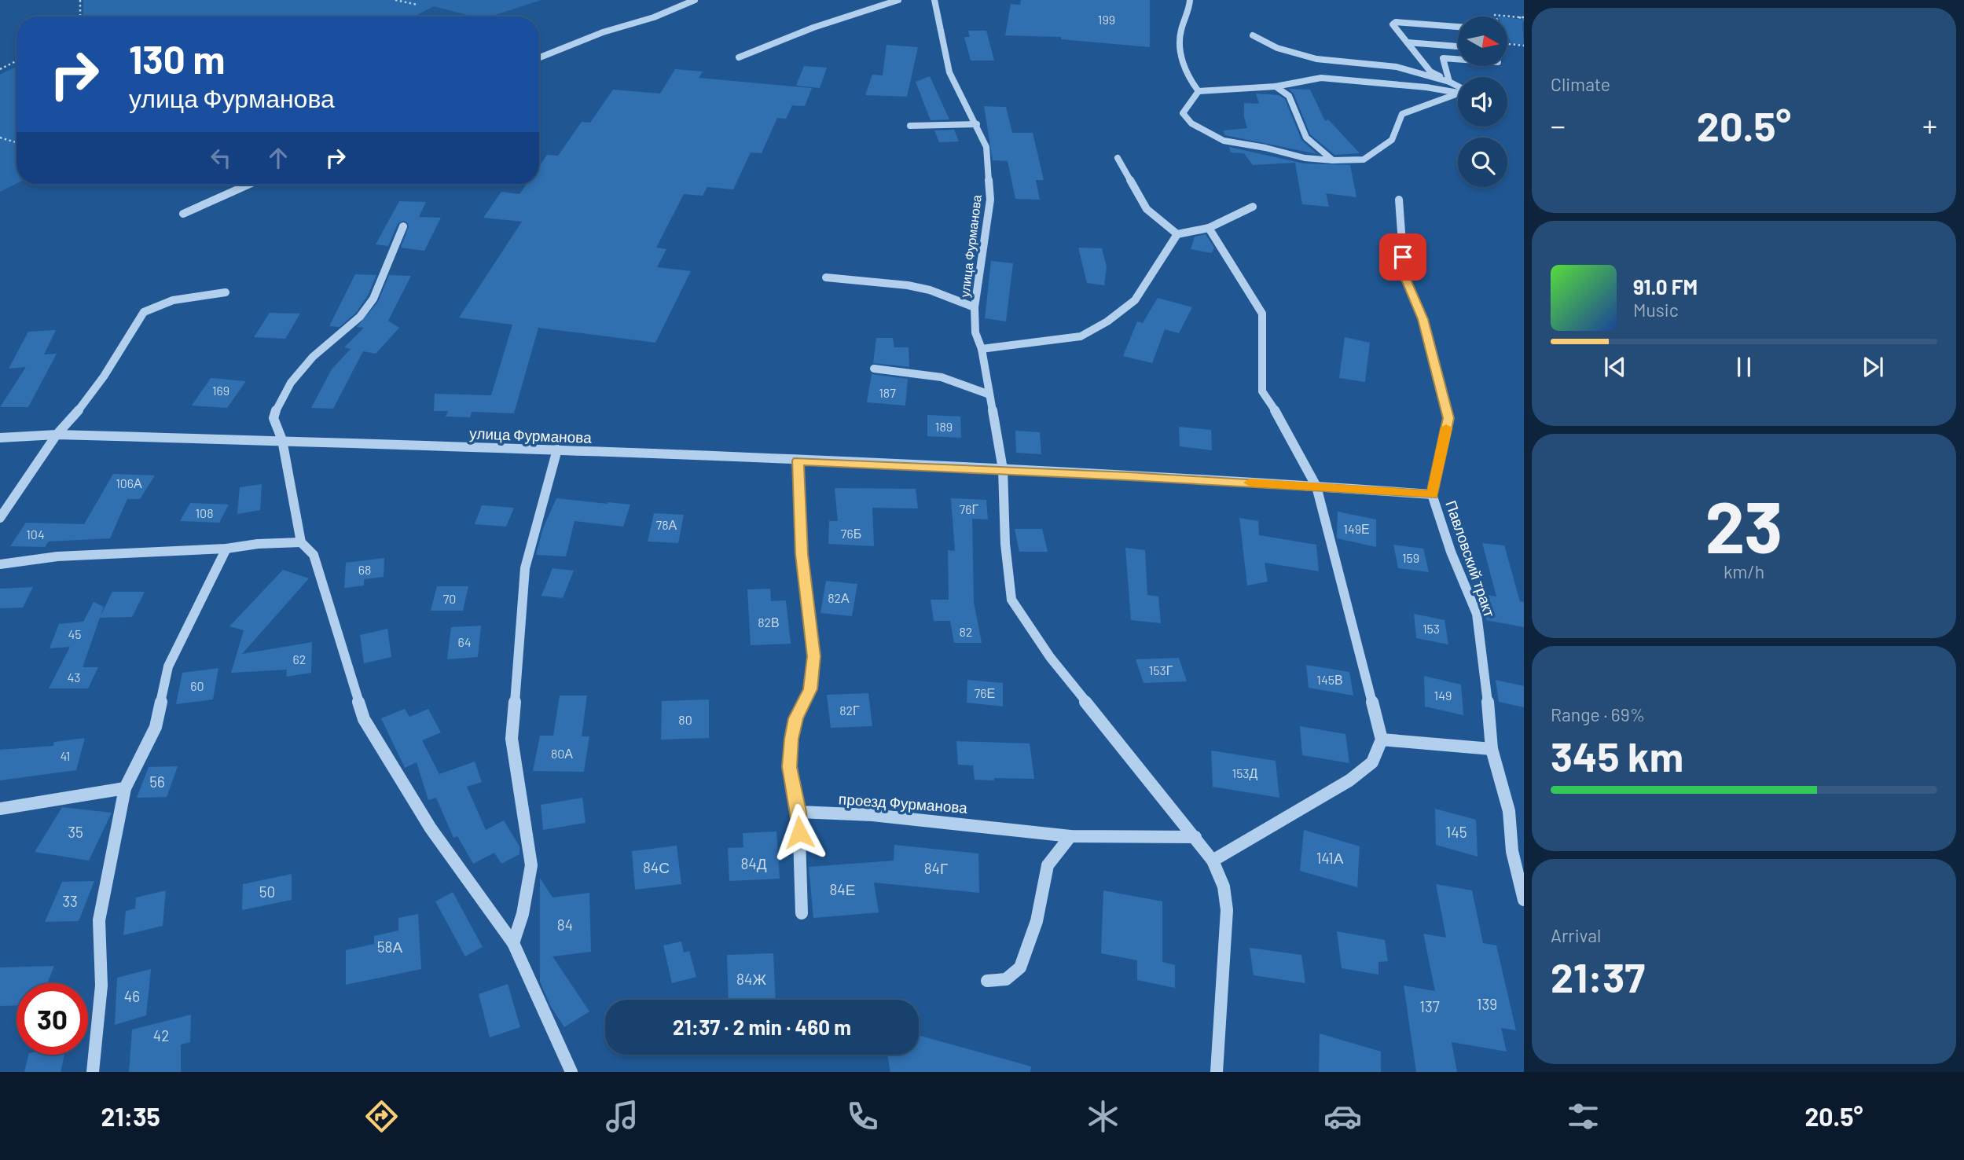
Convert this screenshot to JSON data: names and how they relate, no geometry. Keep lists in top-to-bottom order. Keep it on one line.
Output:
{"streets":{"street":["улица Фурманова","Павловский тракт","проезд Фурманова"]},"crossings":[["улица Фурманова","Павловский тракт"]],"house_numbers":["199","169","187","189","106А","76Г","108","78А","149Е","76Б","104","159","68","82А","70","82В","153","82","45","64","62","153Г","43","145В","60","76Е","149","82Г","80","80А","41","153Д","56","35","145","141А","84Д","84С","84Г","84Е","50","33","84","58А","84Ж","46","139","137","42"],"north":"right","page":{"tile":["Climate",["23","km/h"],["Range · 69%","345 km"],["Arrival","21:37"]],"turn":["130 m","улица Фурманова"],"heat":["−","20.5°","+"],"song":["91.0 FM","Music"],"limit":"30","trip":"21:37 · 2 min · 460 m","tabs":["21:35","20.5°"]}}
